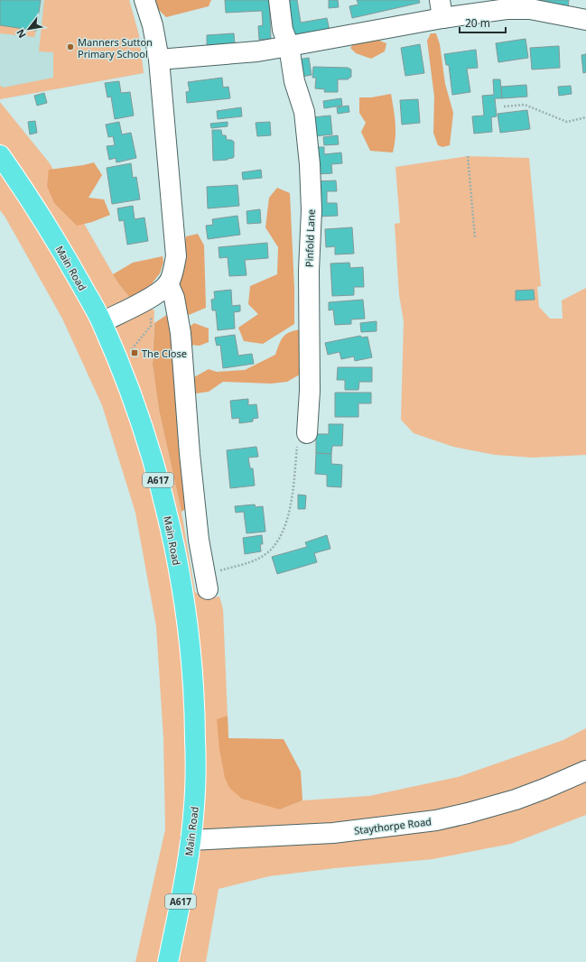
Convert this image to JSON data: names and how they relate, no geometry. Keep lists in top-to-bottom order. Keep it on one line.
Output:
{"streets":{"highway":["Main Road","A617"],"street":["Pinfold Lane","Staythorpe Road"]},"crossings":[["Main Road","Staythorpe Road"]],"places":{"other":["Manners Sutton Primary School"],"transit":["The Close"]},"scale_bar":"20 m","north":"bottom left"}
